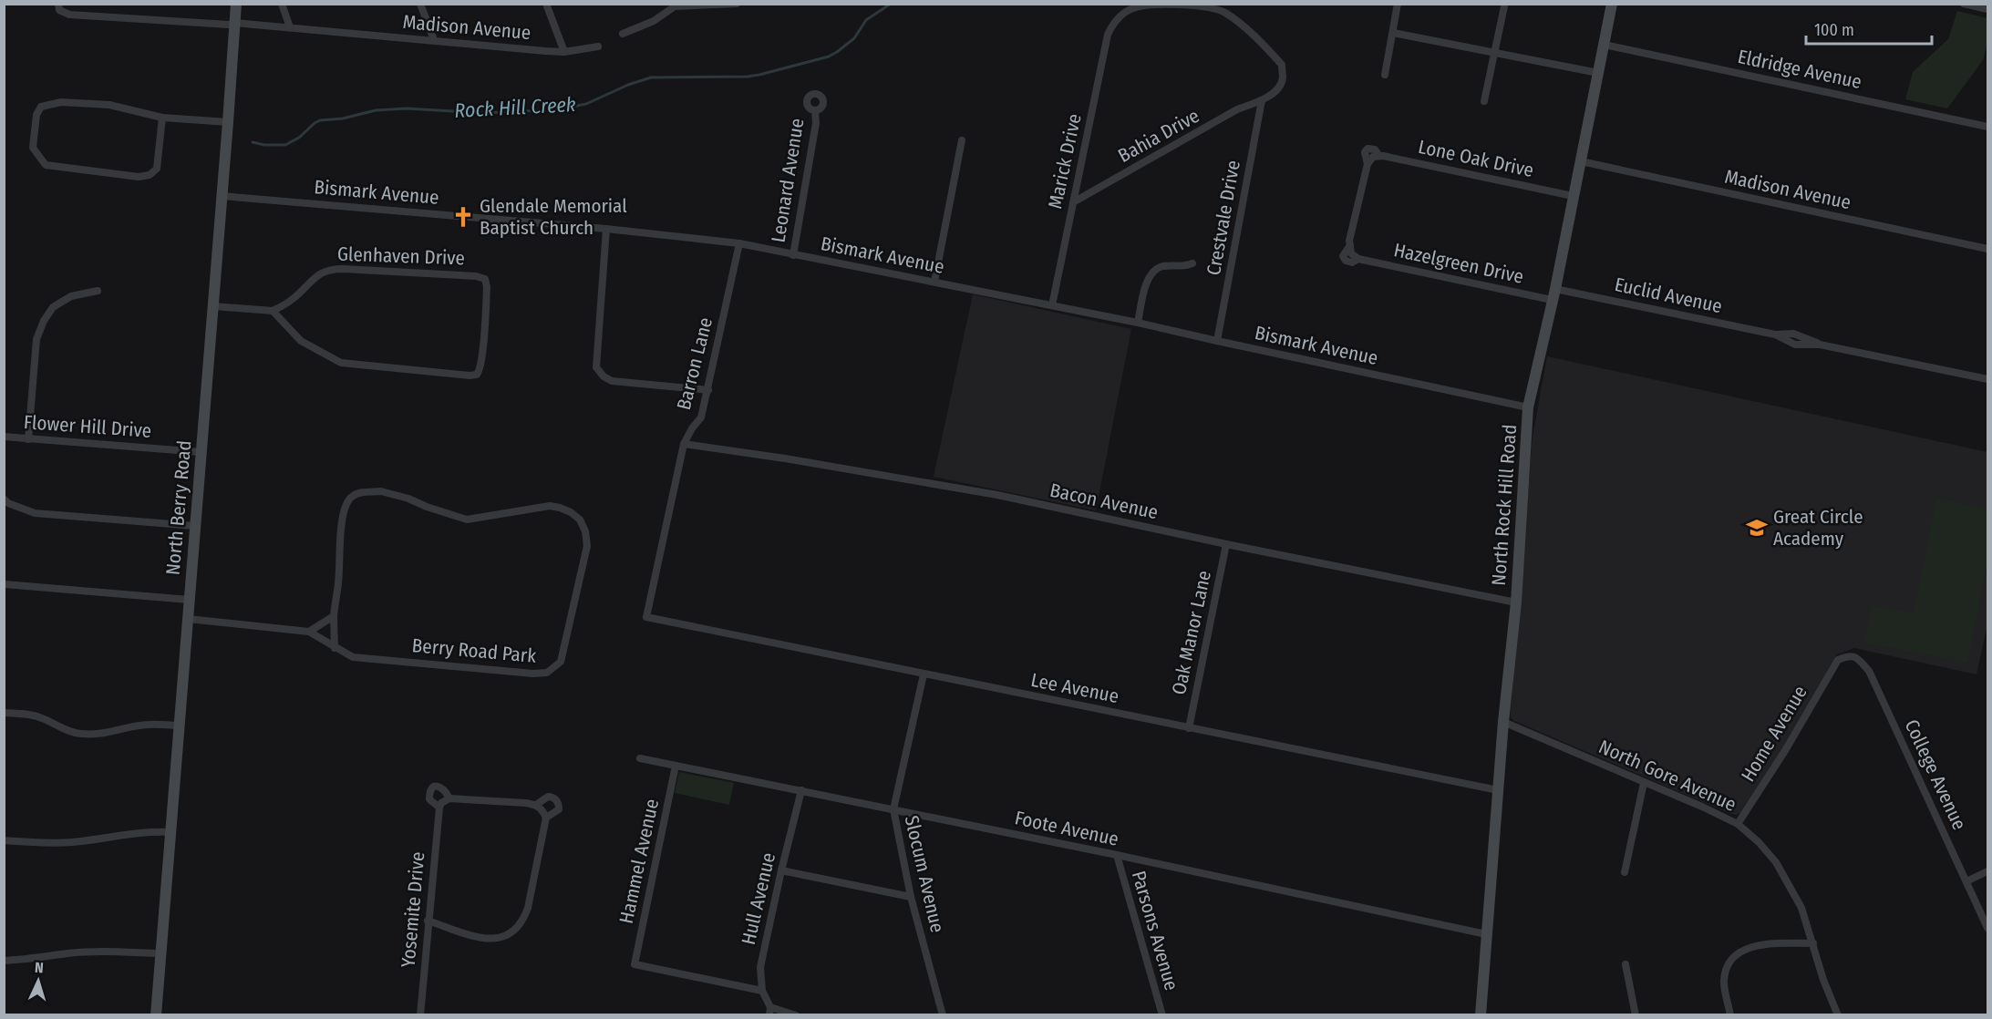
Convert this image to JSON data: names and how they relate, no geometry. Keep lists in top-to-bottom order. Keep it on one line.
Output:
{"streets":{"main road":["North Rock Hill Road","North Berry Road"],"street":["Madison Avenue","Eldridge Avenue","Bahia Drive","Lone Oak Drive","Marick Drive","Leonard Avenue","Bismark Avenue","Crestvale Drive","Glenhaven Drive","Hazelgreen Drive","Euclid Avenue","Barron Lane","Flower Hill Drive","Bacon Avenue","Oak Manor Lane","Berry Road Park","Lee Avenue","Home Avenue","College Avenue","North Gore Avenue","Foote Avenue","Hammel Avenue","Slocum Avenue","Hull Avenue","Yosemite Drive","Parsons Avenue"]},"crossings":[["Madison Avenue","North Rock Hill Road"],["Madison Avenue","North Berry Road"],["Eldridge Avenue","North Rock Hill Road"],["Bahia Drive","Marick Drive"],["Bahia Drive","Crestvale Drive"],["Lone Oak Drive","Hazelgreen Drive"],["Lone Oak Drive","North Rock Hill Road"],["Marick Drive","Bismark Avenue"],["Marick Drive","Crestvale Drive"],["Leonard Avenue","Bismark Avenue"],["Bismark Avenue","Crestvale Drive"],["Bismark Avenue","Barron Lane"],["Bismark Avenue","North Rock Hill Road"],["Bismark Avenue","North Berry Road"],["Hazelgreen Drive","Euclid Avenue"],["Hazelgreen Drive","North Rock Hill Road"],["Euclid Avenue","North Rock Hill Road"],["Barron Lane","Bacon Avenue"],["Barron Lane","Lee Avenue"],["Flower Hill Drive","North Berry Road"],["Bacon Avenue","North Rock Hill Road"],["Bacon Avenue","Oak Manor Lane"],["North Rock Hill Road","Lee Avenue"],["North Rock Hill Road","North Gore Avenue"],["North Rock Hill Road","Foote Avenue"],["North Berry Road","Berry Road Park"],["Oak Manor Lane","Lee Avenue"],["Lee Avenue","Slocum Avenue"],["Home Avenue","College Avenue"],["Home Avenue","North Gore Avenue"],["Foote Avenue","Hammel Avenue"],["Foote Avenue","Slocum Avenue"],["Foote Avenue","Hull Avenue"],["Foote Avenue","Parsons Avenue"],["Hammel Avenue","Hull Avenue"]],"water":["Rock Hill Creek"],"places":{"church":["Glendale Memorial Baptist Church"],"school or university":["Great Circle Academy"]},"scale_bar":"100 m","north":"top"}
